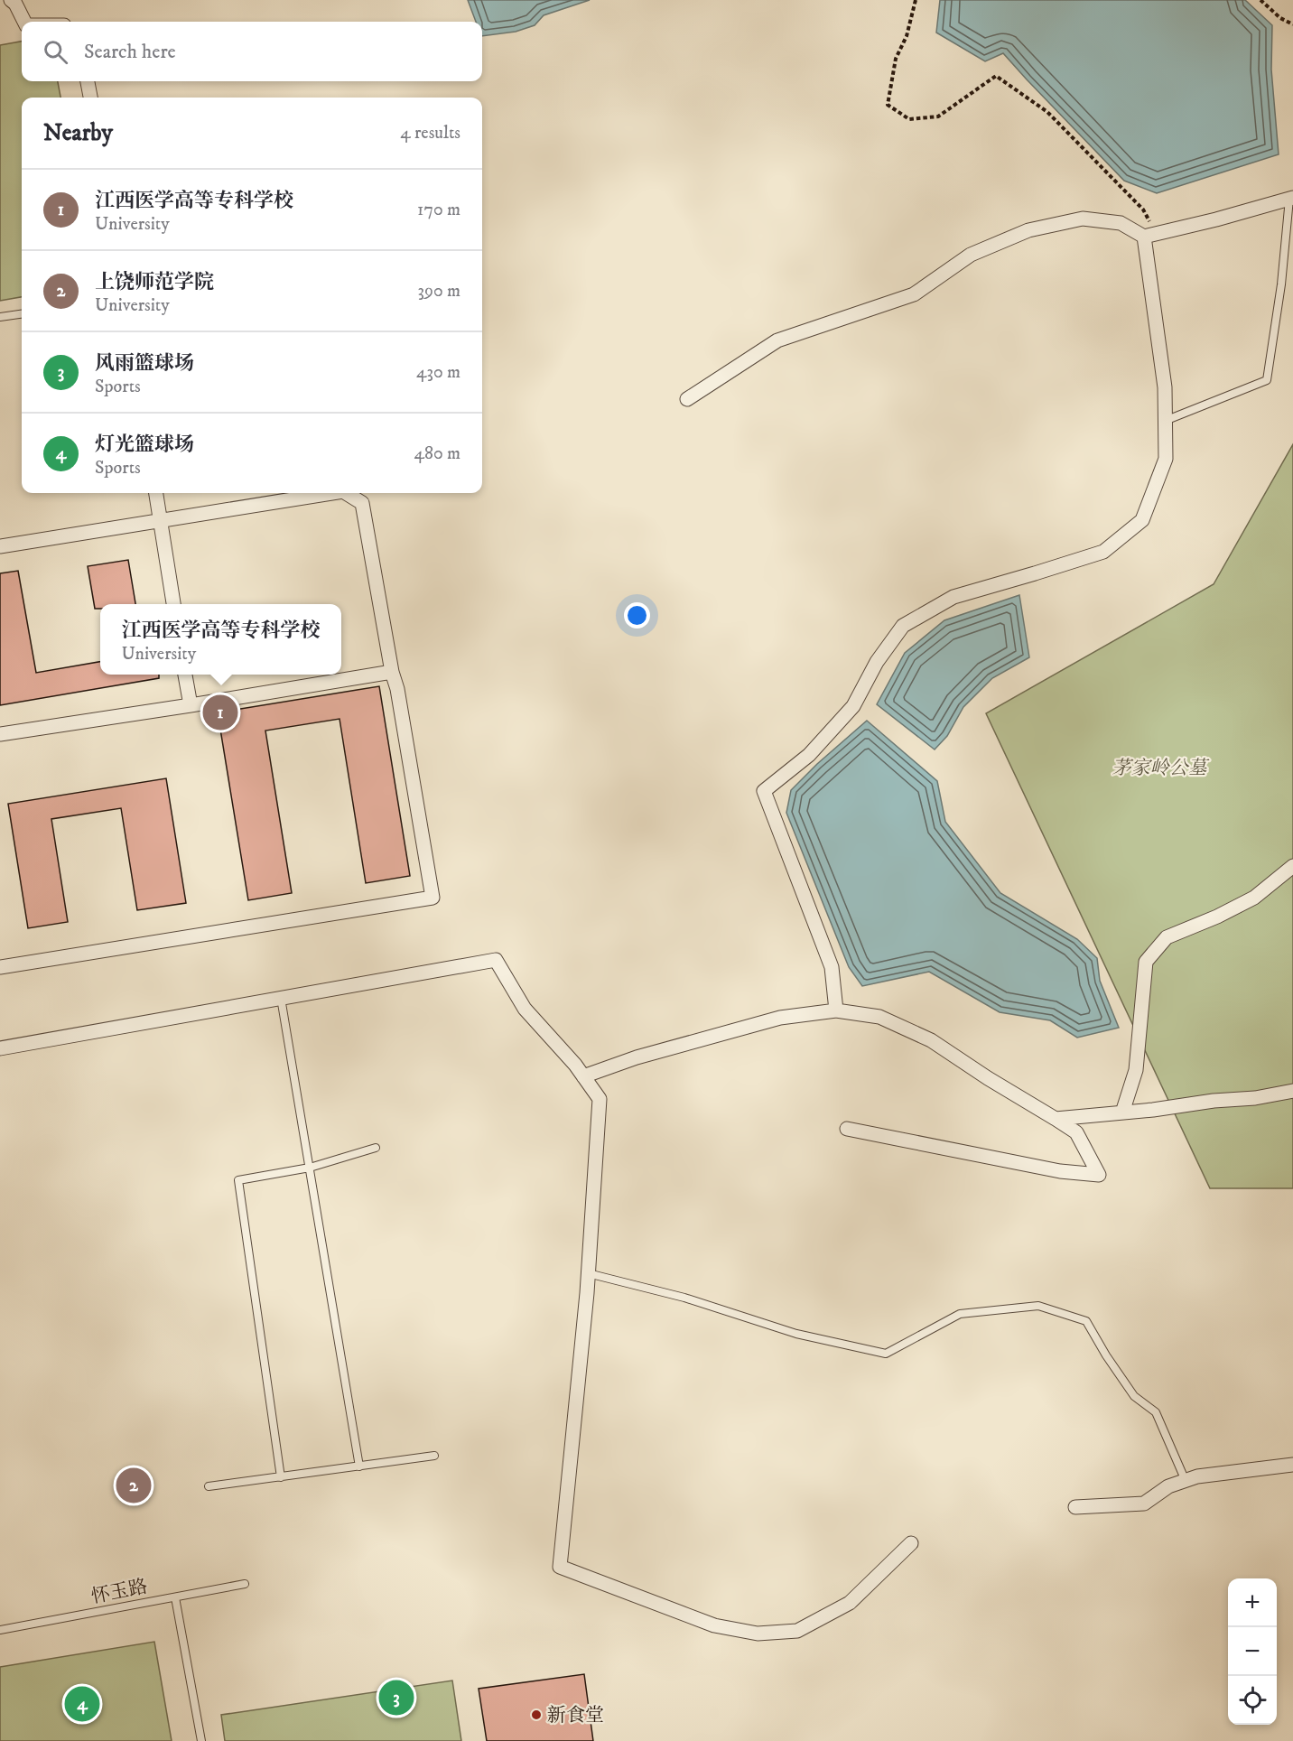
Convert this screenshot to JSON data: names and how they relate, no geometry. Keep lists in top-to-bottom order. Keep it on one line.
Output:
{"streets":{"lane":["怀玉路"]},"parks":["茅家岭公墓"],"places":["新食堂"],"page":{"search":"Search here","heading":["Nearby","4 results"],"list":[{"mark":"1","name":"江西医学高等专科学校","note":"University","value":"170 m"},{"mark":"2","name":"上饶师范学院","note":"University","value":"390 m"},{"mark":"3","name":"风雨篮球场","note":"Sports","value":"430 m"},{"mark":"4","name":"灯光篮球场","note":"Sports","value":"480 m"}],"popup":["江西医学高等专科学校","University"],"pins":["1","2","3","4"],"map_buttons":["+","−"]}}
